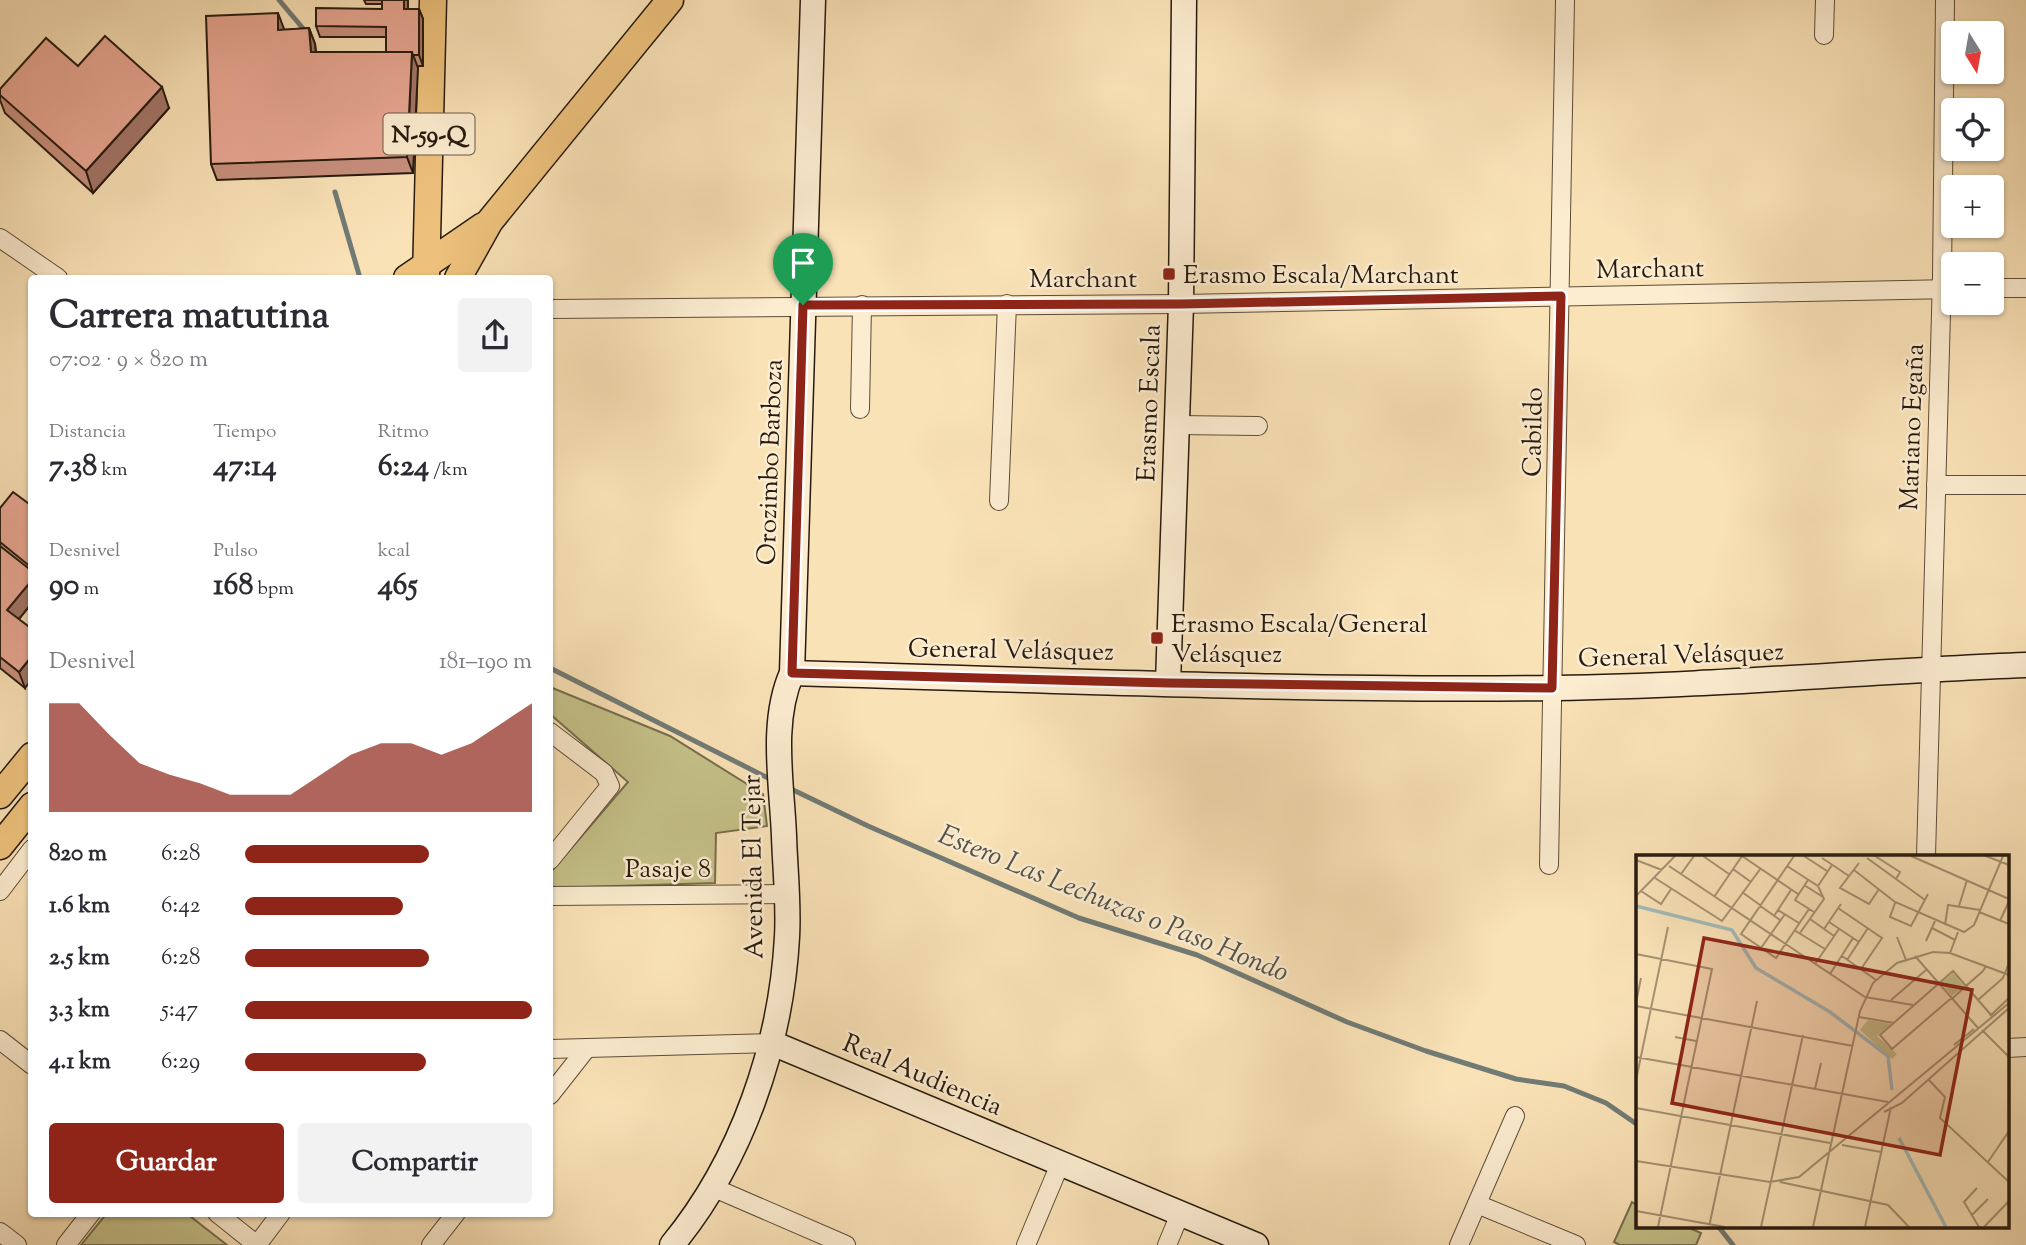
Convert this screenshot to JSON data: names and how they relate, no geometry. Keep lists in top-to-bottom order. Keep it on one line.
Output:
{"streets":{"main road":["N-59-Q"],"street":["Marchant","Erasmo Escala","Mariano Egaña","Cabildo","Orozimbo Barboza","General Velásquez","Avenida El Tejar","Pasaje 8","Real Audiencia"]},"crossings":[["Marchant","Erasmo Escala"],["Marchant","Cabildo"],["Marchant","Orozimbo Barboza"],["Erasmo Escala","General Velásquez"],["Mariano Egaña","General Velásquez"],["Cabildo","General Velásquez"],["Orozimbo Barboza","General Velásquez"],["Orozimbo Barboza","Avenida El Tejar"],["Avenida El Tejar","Pasaje 8"],["Avenida El Tejar","Real Audiencia"]],"water":["Estero Las Lechuzas o Paso Hondo"],"places":{"transit":["Erasmo Escala/Marchant","Erasmo Escala/General Velásquez"]},"north":"bottom","page":{"map_buttons":["+","−"],"heading":["Carrera matutina","07:02 · 9 × 820 m"],"stats":[["Distancia","7.38 km"],["Tiempo","47:14"],["Ritmo","6:24 /km"],["Desnivel","90 m"],["Pulso","168 bpm"],["kcal","465"]],"chart":["Desnivel","181–190 m"],"list":[{"name":"820 m","note":"6:28"},{"name":"1.6 km","note":"6:42"},{"name":"2.5 km","note":"6:28"},{"name":"3.3 km","note":"5:47"},{"name":"4.1 km","note":"6:29"}],"buttons":["Guardar","Compartir"]}}
